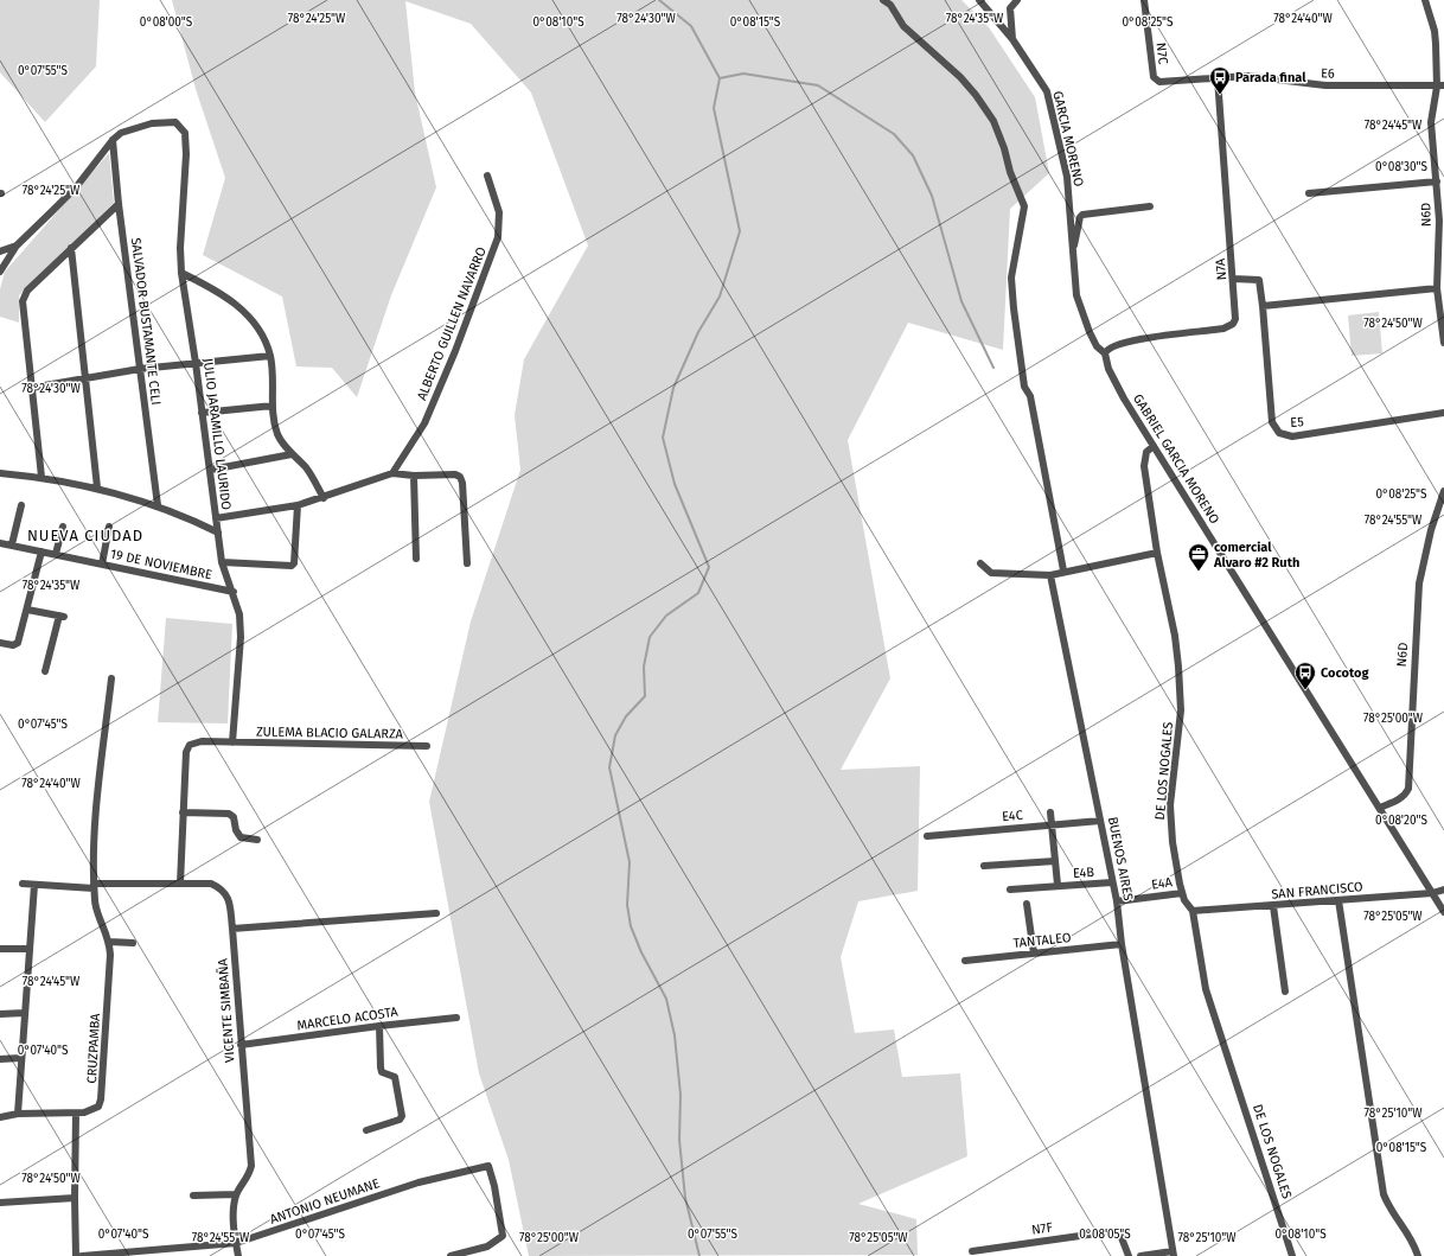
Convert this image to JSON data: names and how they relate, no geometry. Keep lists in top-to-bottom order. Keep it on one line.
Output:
{"streets":{"street":["N7C","E6","GARCIA MORENO","N6D","N7A","SALVADOR BUSTAMANTE CELI","ALBERTO GUILLEN NAVARRO","E5","JULIO JARAMILLO LAURIDO","GABRIEL GARCIA MORENO","19 DE NOVIEMBRE","ZULEMA BLACIO GALARZA","DE LOS NOGALES","E4C","BUENOS AIRES","E4B","E4A","SAN FRANCISCO","TANTALEO","VICENTE SIMBAÑA","MARCELO ACOSTA","CRUZPAMBA","ANTONIO NEUMANE","N7F"]},"crossings":[["N7C","E6"],["E6","N6D"],["E6","N7A"],["GARCIA MORENO","N7A"],["GARCIA MORENO","GABRIEL GARCIA MORENO"],["N6D","GABRIEL GARCIA MORENO"],["N7A","E5"],["N7A","GABRIEL GARCIA MORENO"],["SALVADOR BUSTAMANTE CELI","JULIO JARAMILLO LAURIDO"],["JULIO JARAMILLO LAURIDO","19 DE NOVIEMBRE"],["JULIO JARAMILLO LAURIDO","ZULEMA BLACIO GALARZA"],["GABRIEL GARCIA MORENO","DE LOS NOGALES"],["GABRIEL GARCIA MORENO","SAN FRANCISCO"],["DE LOS NOGALES","E4A"],["DE LOS NOGALES","SAN FRANCISCO"],["E4C","BUENOS AIRES"],["BUENOS AIRES","E4B"],["BUENOS AIRES","E4A"],["BUENOS AIRES","TANTALEO"],["VICENTE SIMBAÑA","MARCELO ACOSTA"],["VICENTE SIMBAÑA","CRUZPAMBA"]],"districts":["NUEVA CIUDAD"],"places":{"bus stop":["Parada final","Cocotog"],"office":["comercial Alvaro #2 Ruth"]},"coordinates":["78°24'25\"W","78°24'30\"W","78°24'35\"W","78°24'40\"W","0°08'10\"S","0°08'15\"S","0°08'00\"S","0°08'25\"S","0°07'55\"S","78°24'45\"W","0°08'30\"S","78°24'50\"W","78°24'55\"W","78°25'00\"W","0°07'45\"S","0°08'20\"S","78°25'05\"W","0°07'40\"S","78°25'10\"W","0°08'05\"S"]}
